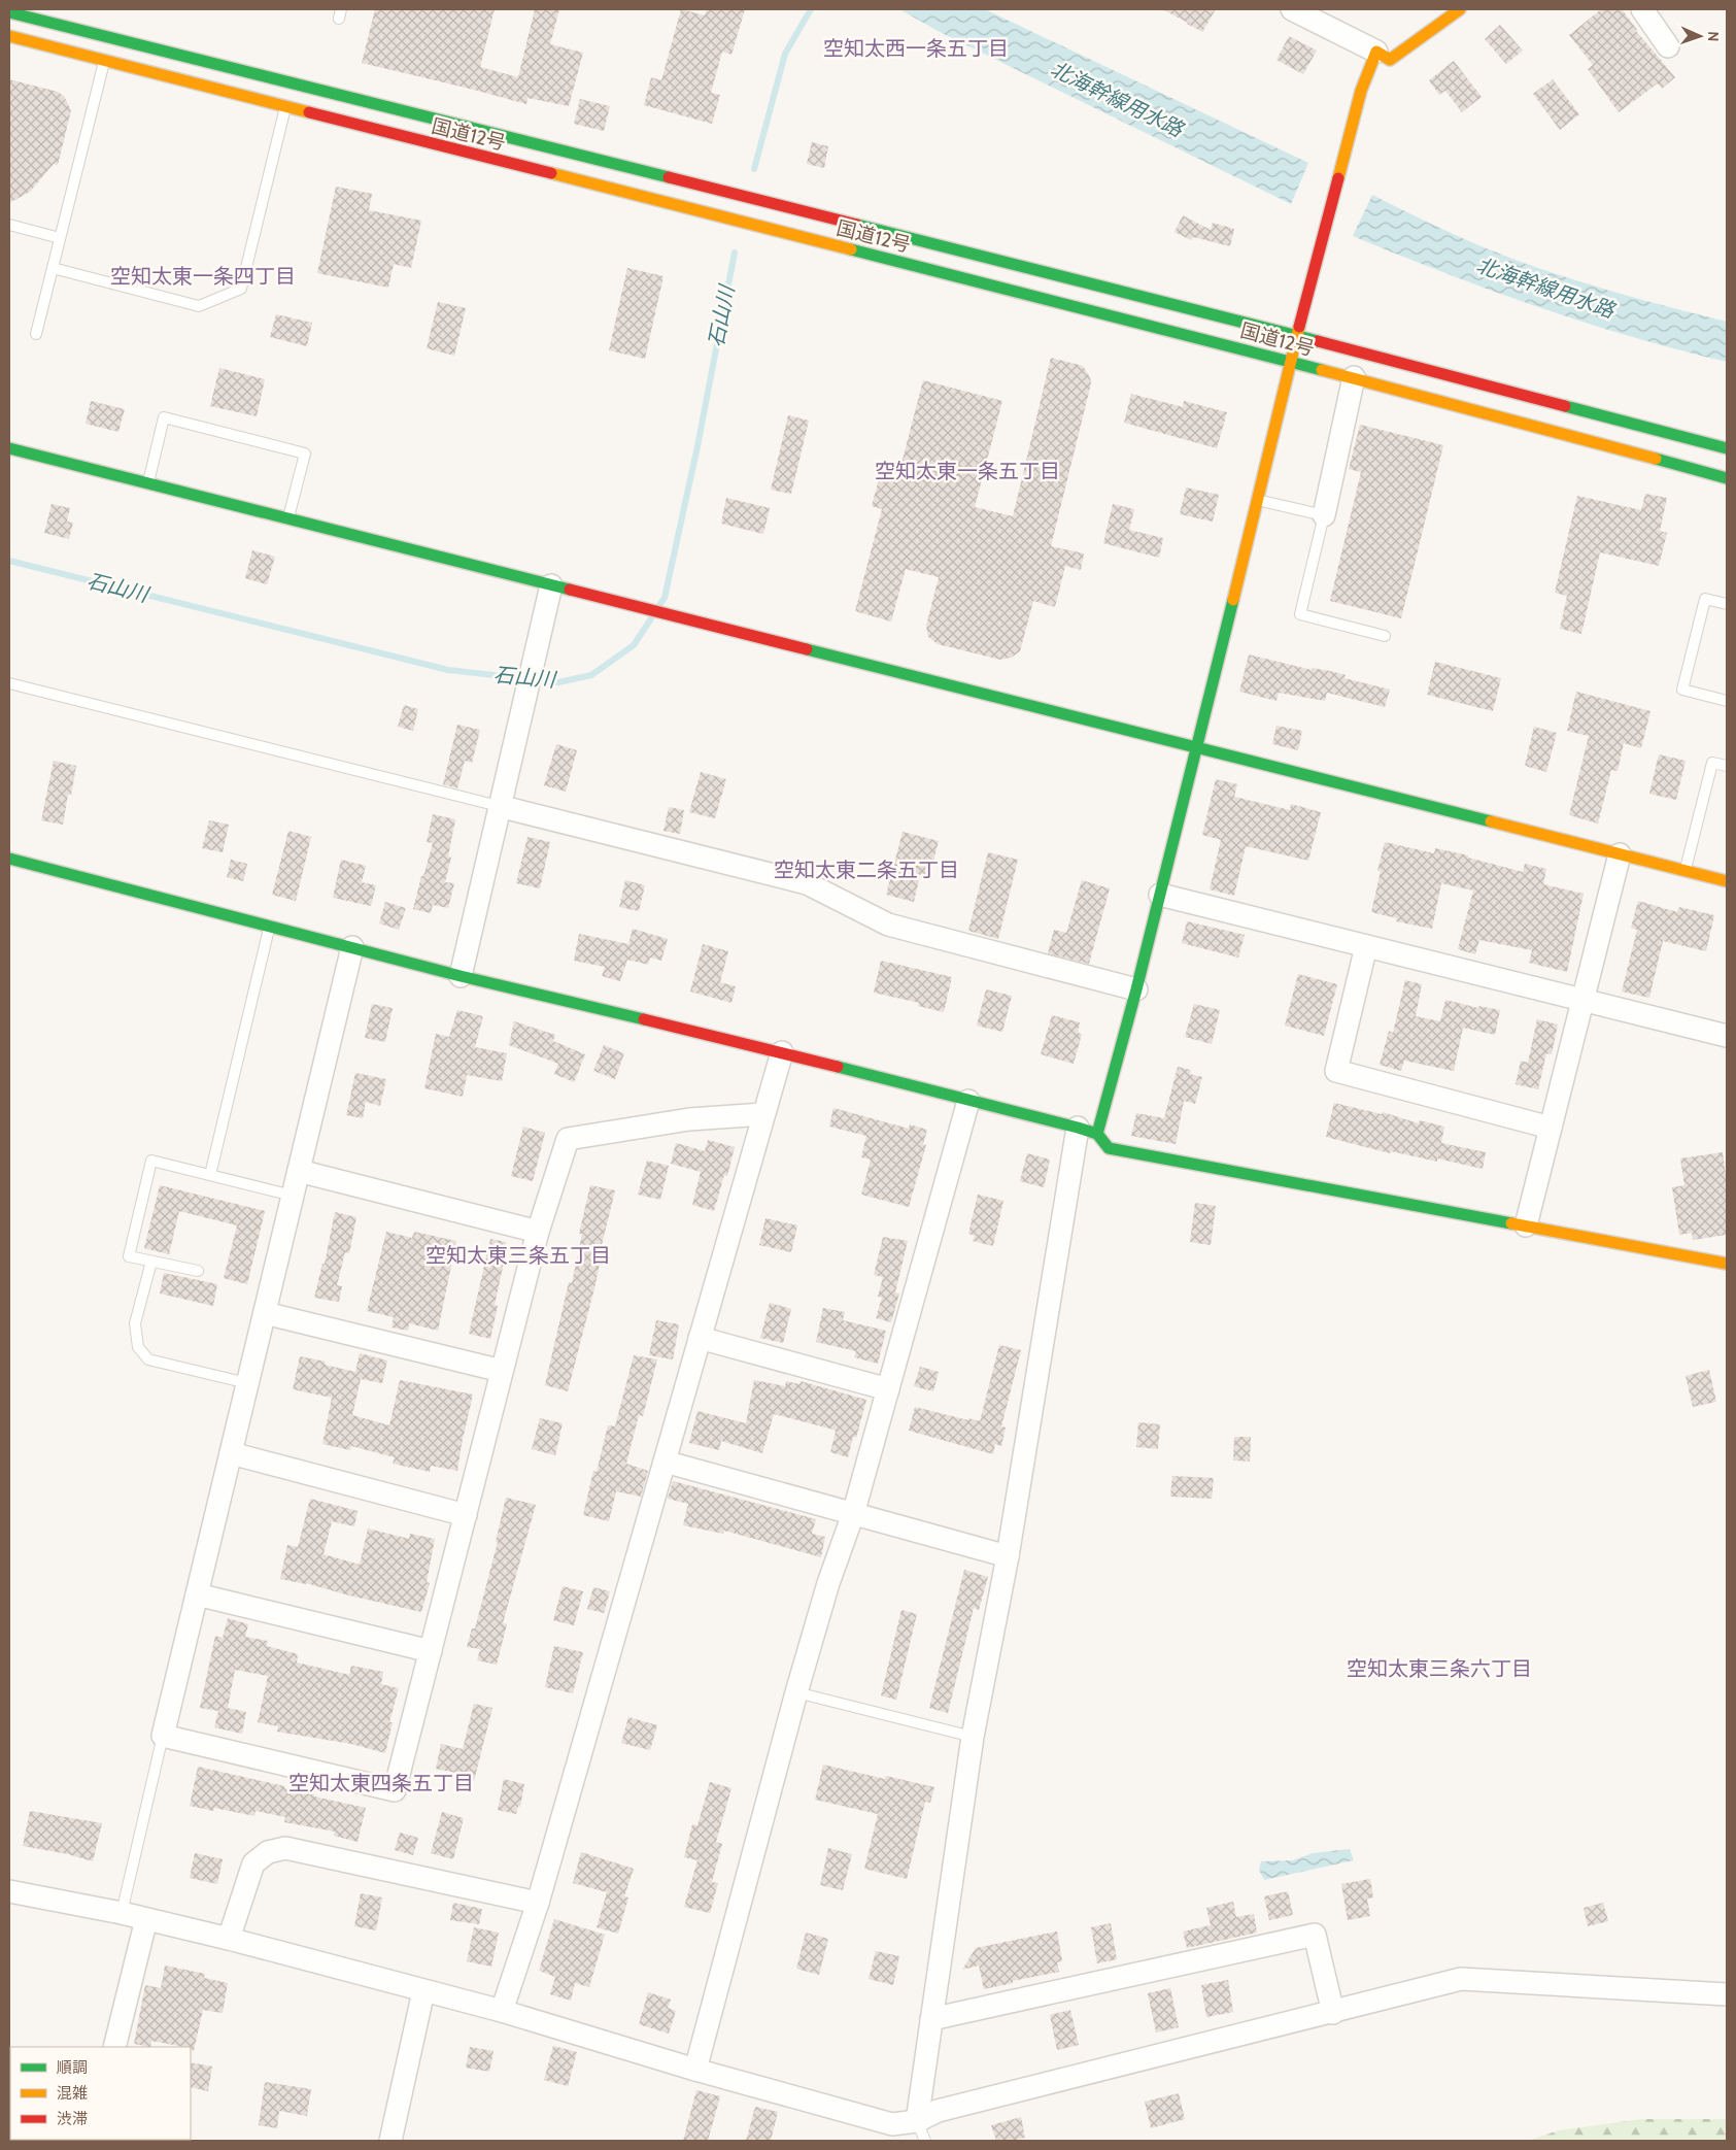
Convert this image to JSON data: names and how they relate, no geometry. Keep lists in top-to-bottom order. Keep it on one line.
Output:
{"streets":{"main road":["国道12号"]},"districts":["空知太西一条五丁目","空知太東一条四丁目","空知太東一条五丁目","空知太東二条五丁目","空知太東三条五丁目","空知太東三条六丁目","空知太東四条五丁目"],"water":["北海幹線用水路","石山川"],"legend":["順調","混雑","渋滞"],"north":"right"}
